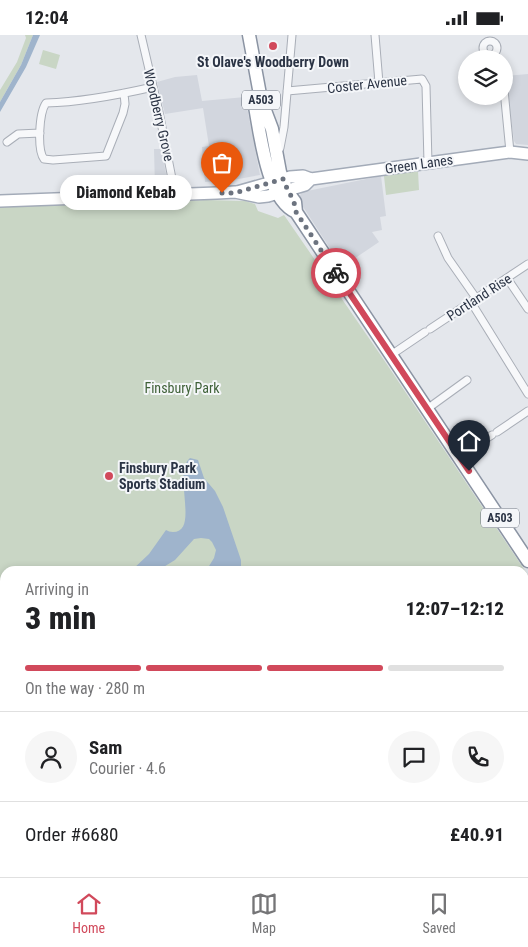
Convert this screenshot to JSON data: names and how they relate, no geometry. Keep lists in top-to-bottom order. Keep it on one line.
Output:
{"streets":{"highway":["A503"],"main road":["Green Lanes"],"street":["Coster Avenue","Woodberry Grove","Portland Rise"]},"crossings":[["Coster Avenue","Green Lanes"],["A503","Green Lanes"],["A503","Portland Rise"],["Woodberry Grove","Green Lanes"]],"parks":["Finsbury Park"],"places":["St Olave's Woodberry Down","Diamond Kebab","Finsbury Park Sports Stadium"],"page":{"status":"12:04","bubble":"Diamond Kebab","heading":["3 min","Arriving in","12:07–12:12"],"panel":["Sam","Courier · 4.6","Order #6680","£40.91"],"bar":"On the way · 280 m","tabs":["Home","Map","Saved"]}}
